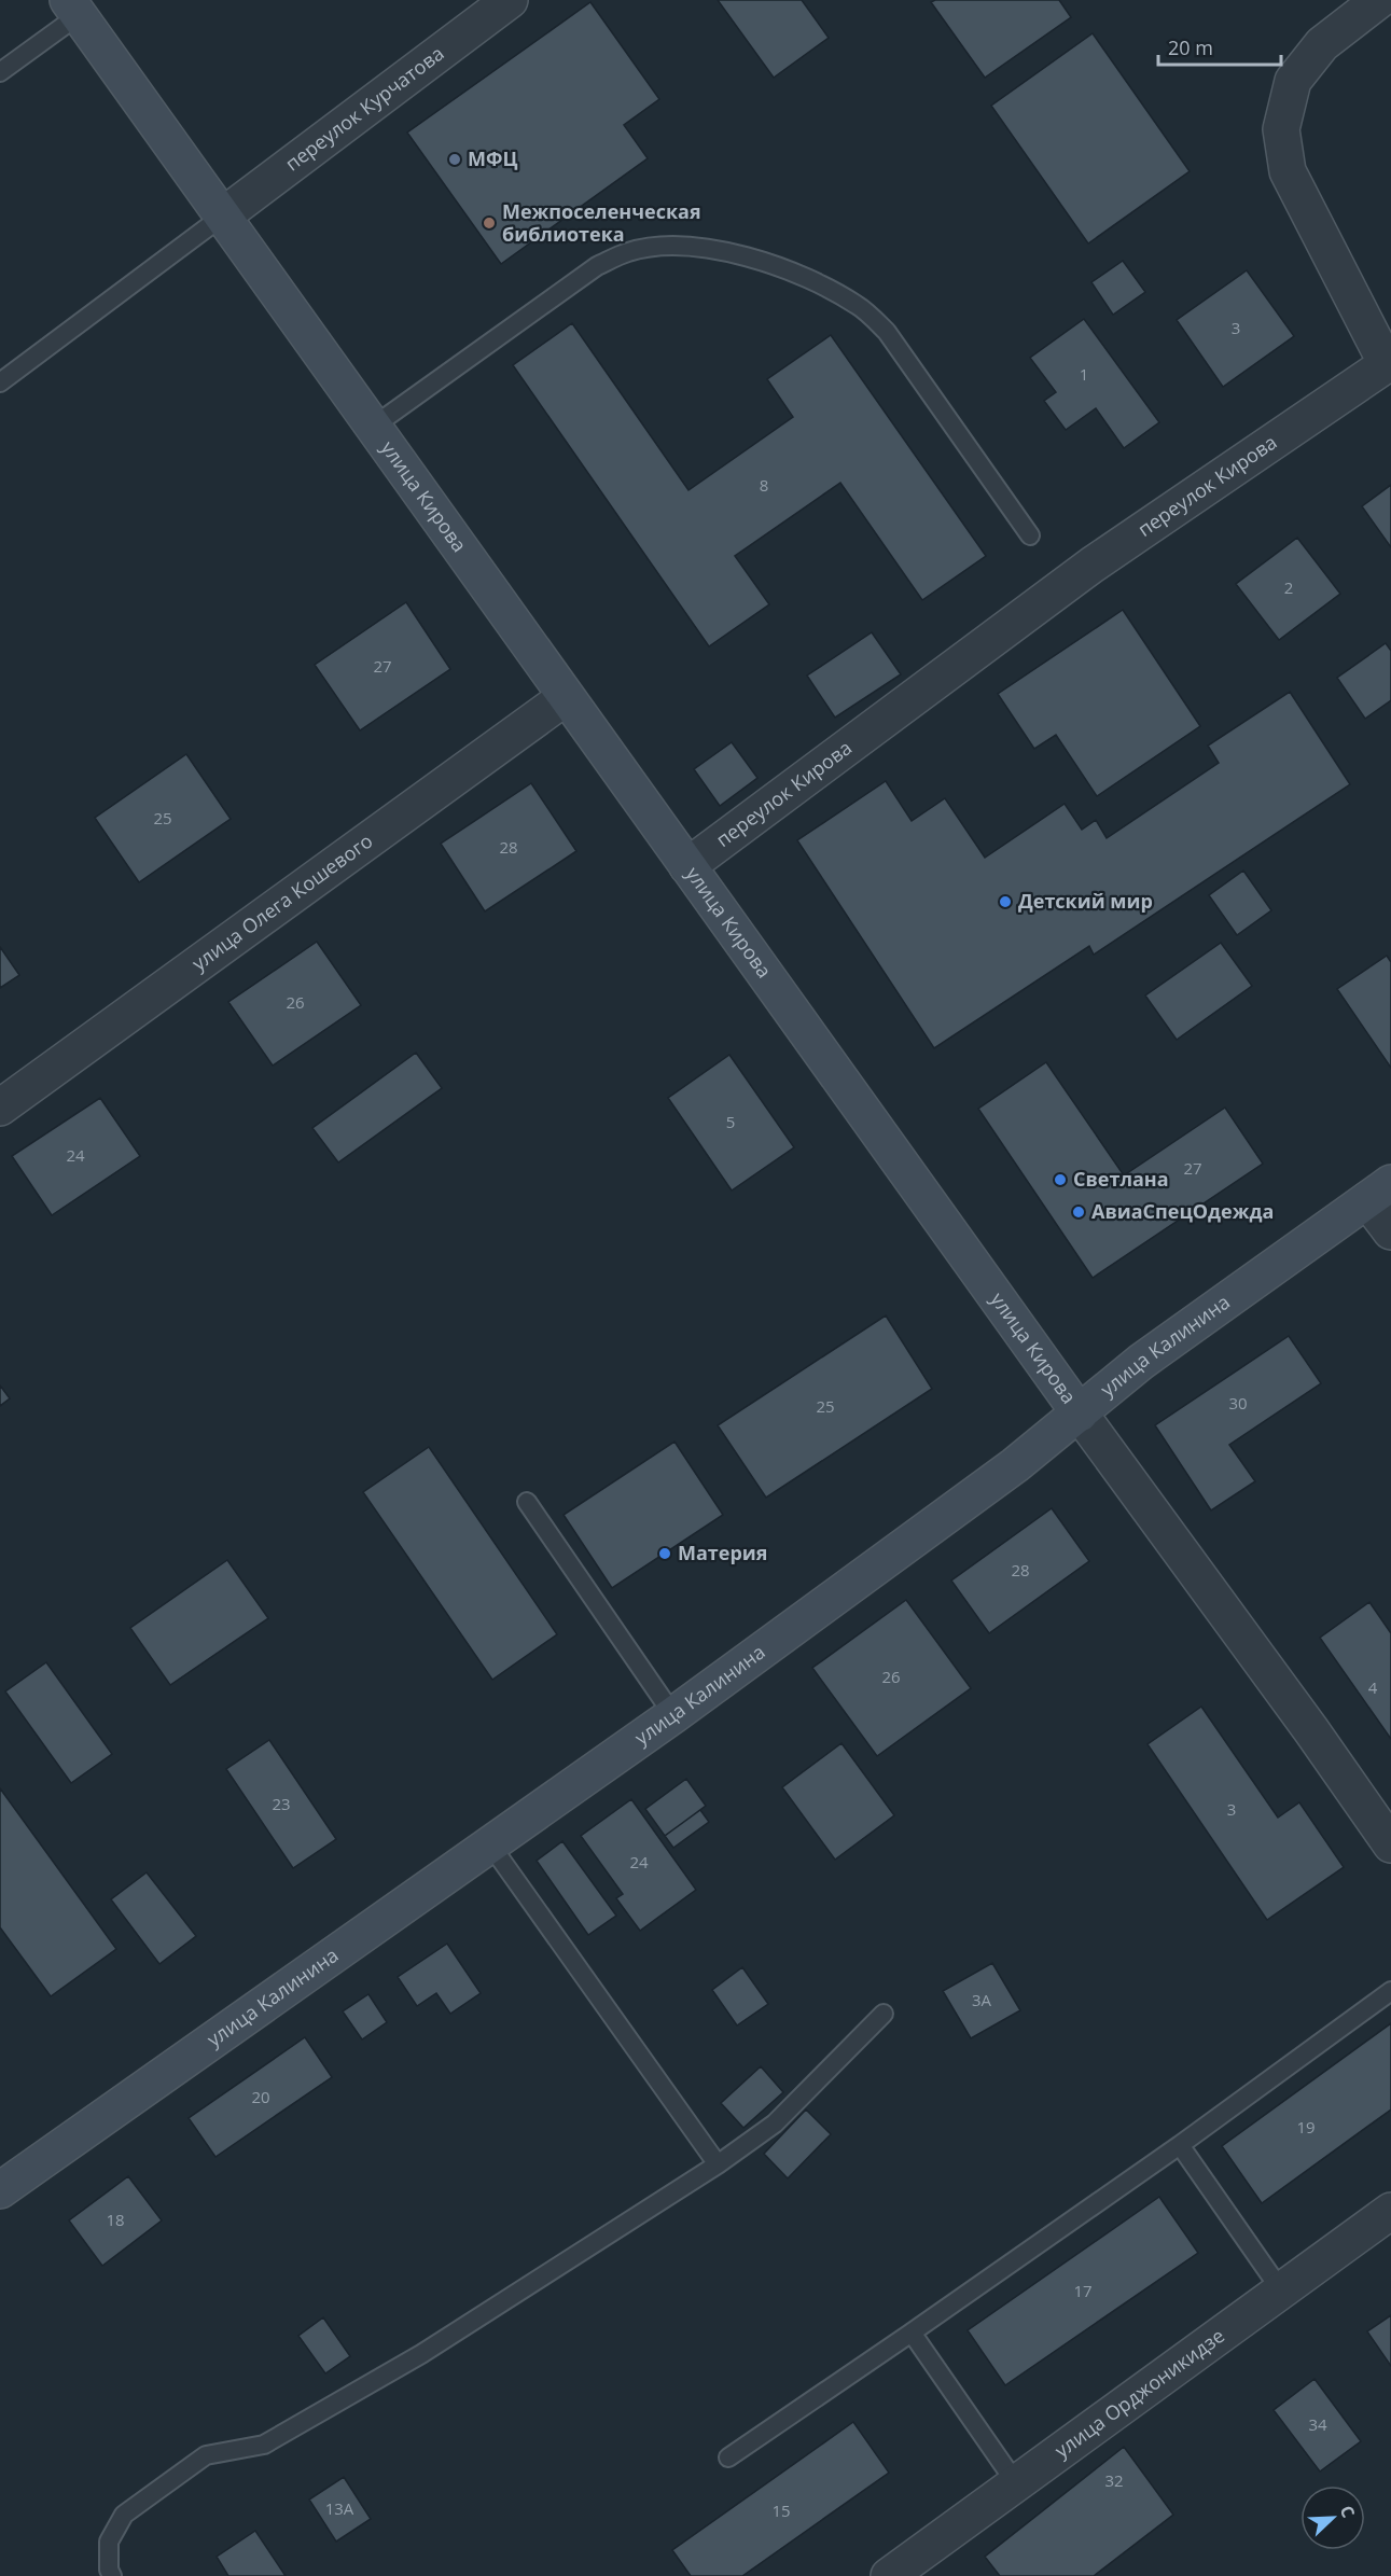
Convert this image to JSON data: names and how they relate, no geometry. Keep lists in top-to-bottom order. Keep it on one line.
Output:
{"streets":{"street":["переулок Курчатова","переулок Кирова","улица Кирова","улица Олега Кошевого","улица Калинина","улица Орджоникидзе"]},"crossings":[["переулок Курчатова","улица Кирова"],["переулок Кирова","улица Кирова"],["улица Кирова","улица Олега Кошевого"],["улица Кирова","улица Калинина"]],"places":["МФЦ","Межпоселенческая библиотека","Детский мир","Светлана","АвиаСпецОдежда","Материя"],"house_numbers":["3","1","8","2","27","25","28","26","5","24","27","30","25","28","26","4","23","3","24","3А","20","19","18","17","34","32","13А","15"],"scale_bar":"20 m","north":"top right"}
